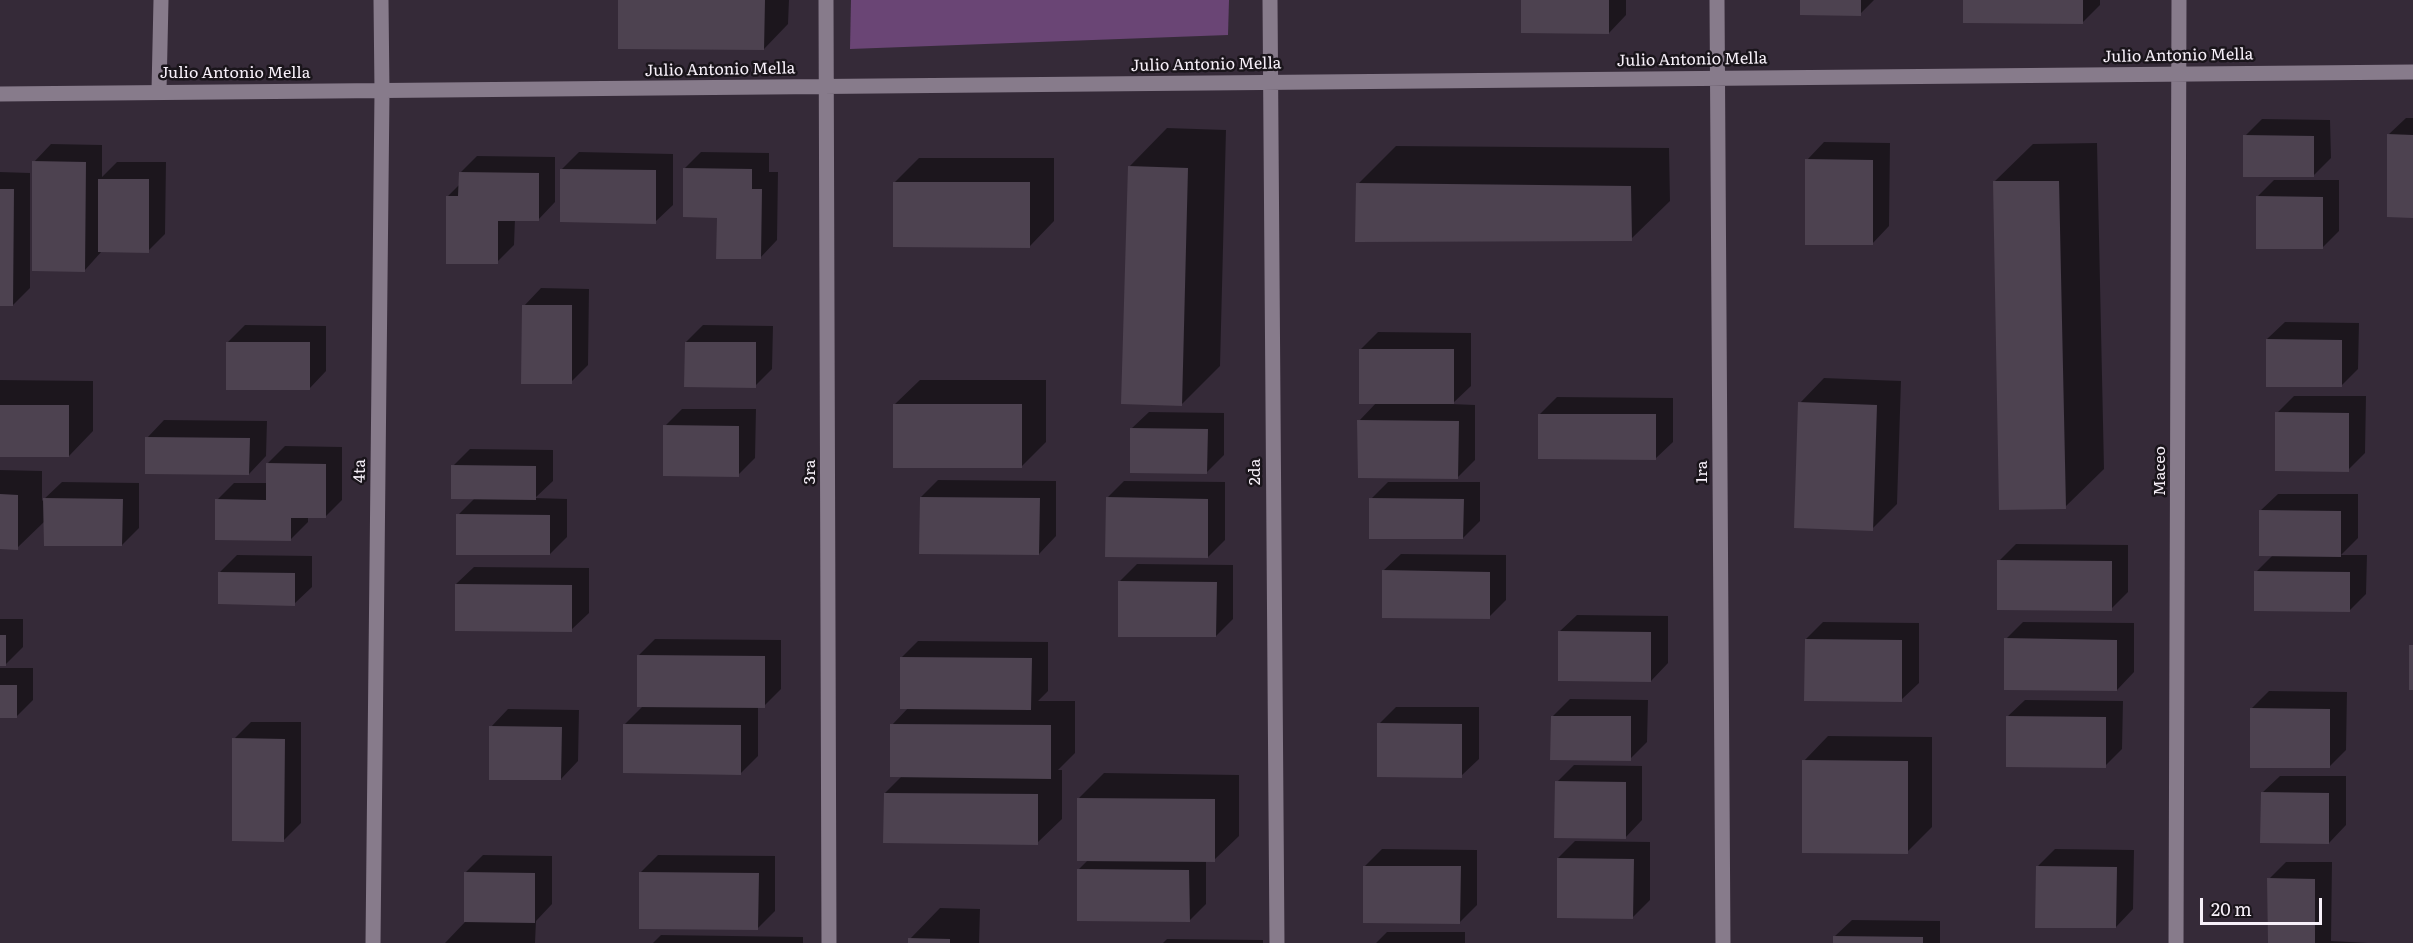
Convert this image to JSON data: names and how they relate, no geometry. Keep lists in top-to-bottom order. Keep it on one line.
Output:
{"streets":{"street":["Julio Antonio Mella","4ta","Maceo","3ra","2da","1ra"]},"crossings":[["Julio Antonio Mella","4ta"],["Julio Antonio Mella","Maceo"],["Julio Antonio Mella","3ra"],["Julio Antonio Mella","2da"],["Julio Antonio Mella","1ra"]],"scale_bar":"20 m"}
